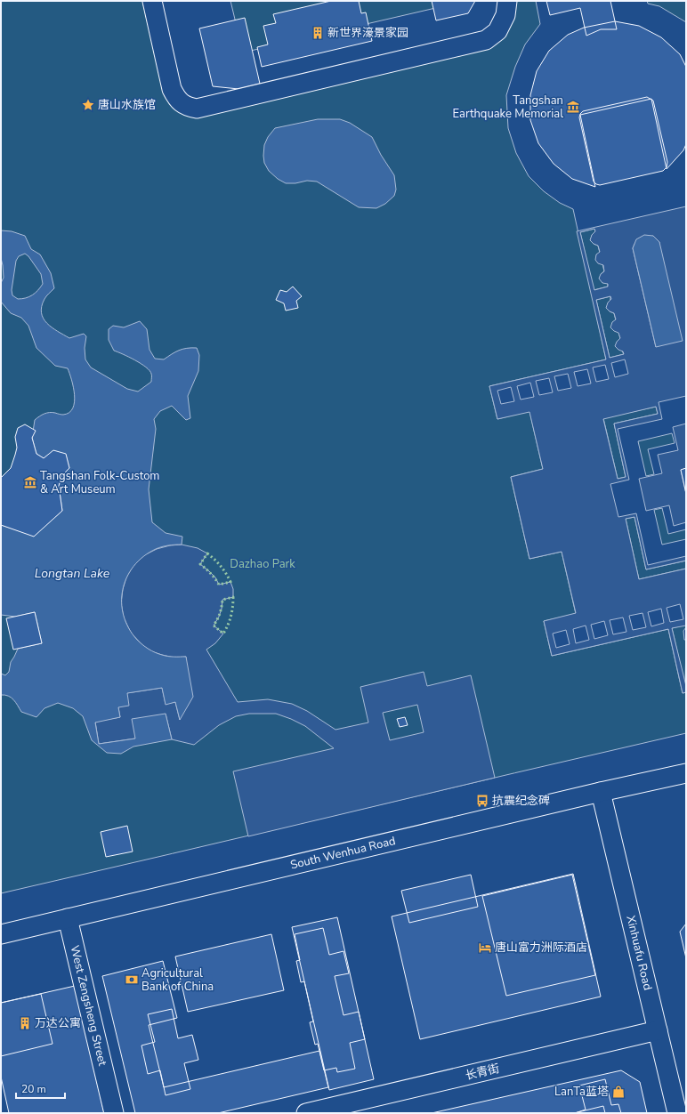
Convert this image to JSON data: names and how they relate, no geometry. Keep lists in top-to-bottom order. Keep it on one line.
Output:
{"streets":{"street":["South Wenhua Road","Xinhuafu Road","West Zengsheng Street","长青街"]},"crossings":[["South Wenhua Road","Xinhuafu Road"],["South Wenhua Road","West Zengsheng Street"],["Xinhuafu Road","长青街"]],"water":["Longtan Lake"],"parks":["Dazhao Park"],"places":{"building":["新世界濠景家园","万达公寓"],"place":["唐山水族馆"],"museum":["Tangshan Earthquake Memorial","Tangshan Folk-Custom & Art Museum"],"bus stop":["抗震纪念碑"],"hotel":["唐山富力洲际酒店"],"bank":["Agricultural Bank of China"],"shop":["LanTa蓝塔"]},"scale_bar":"20 m"}
